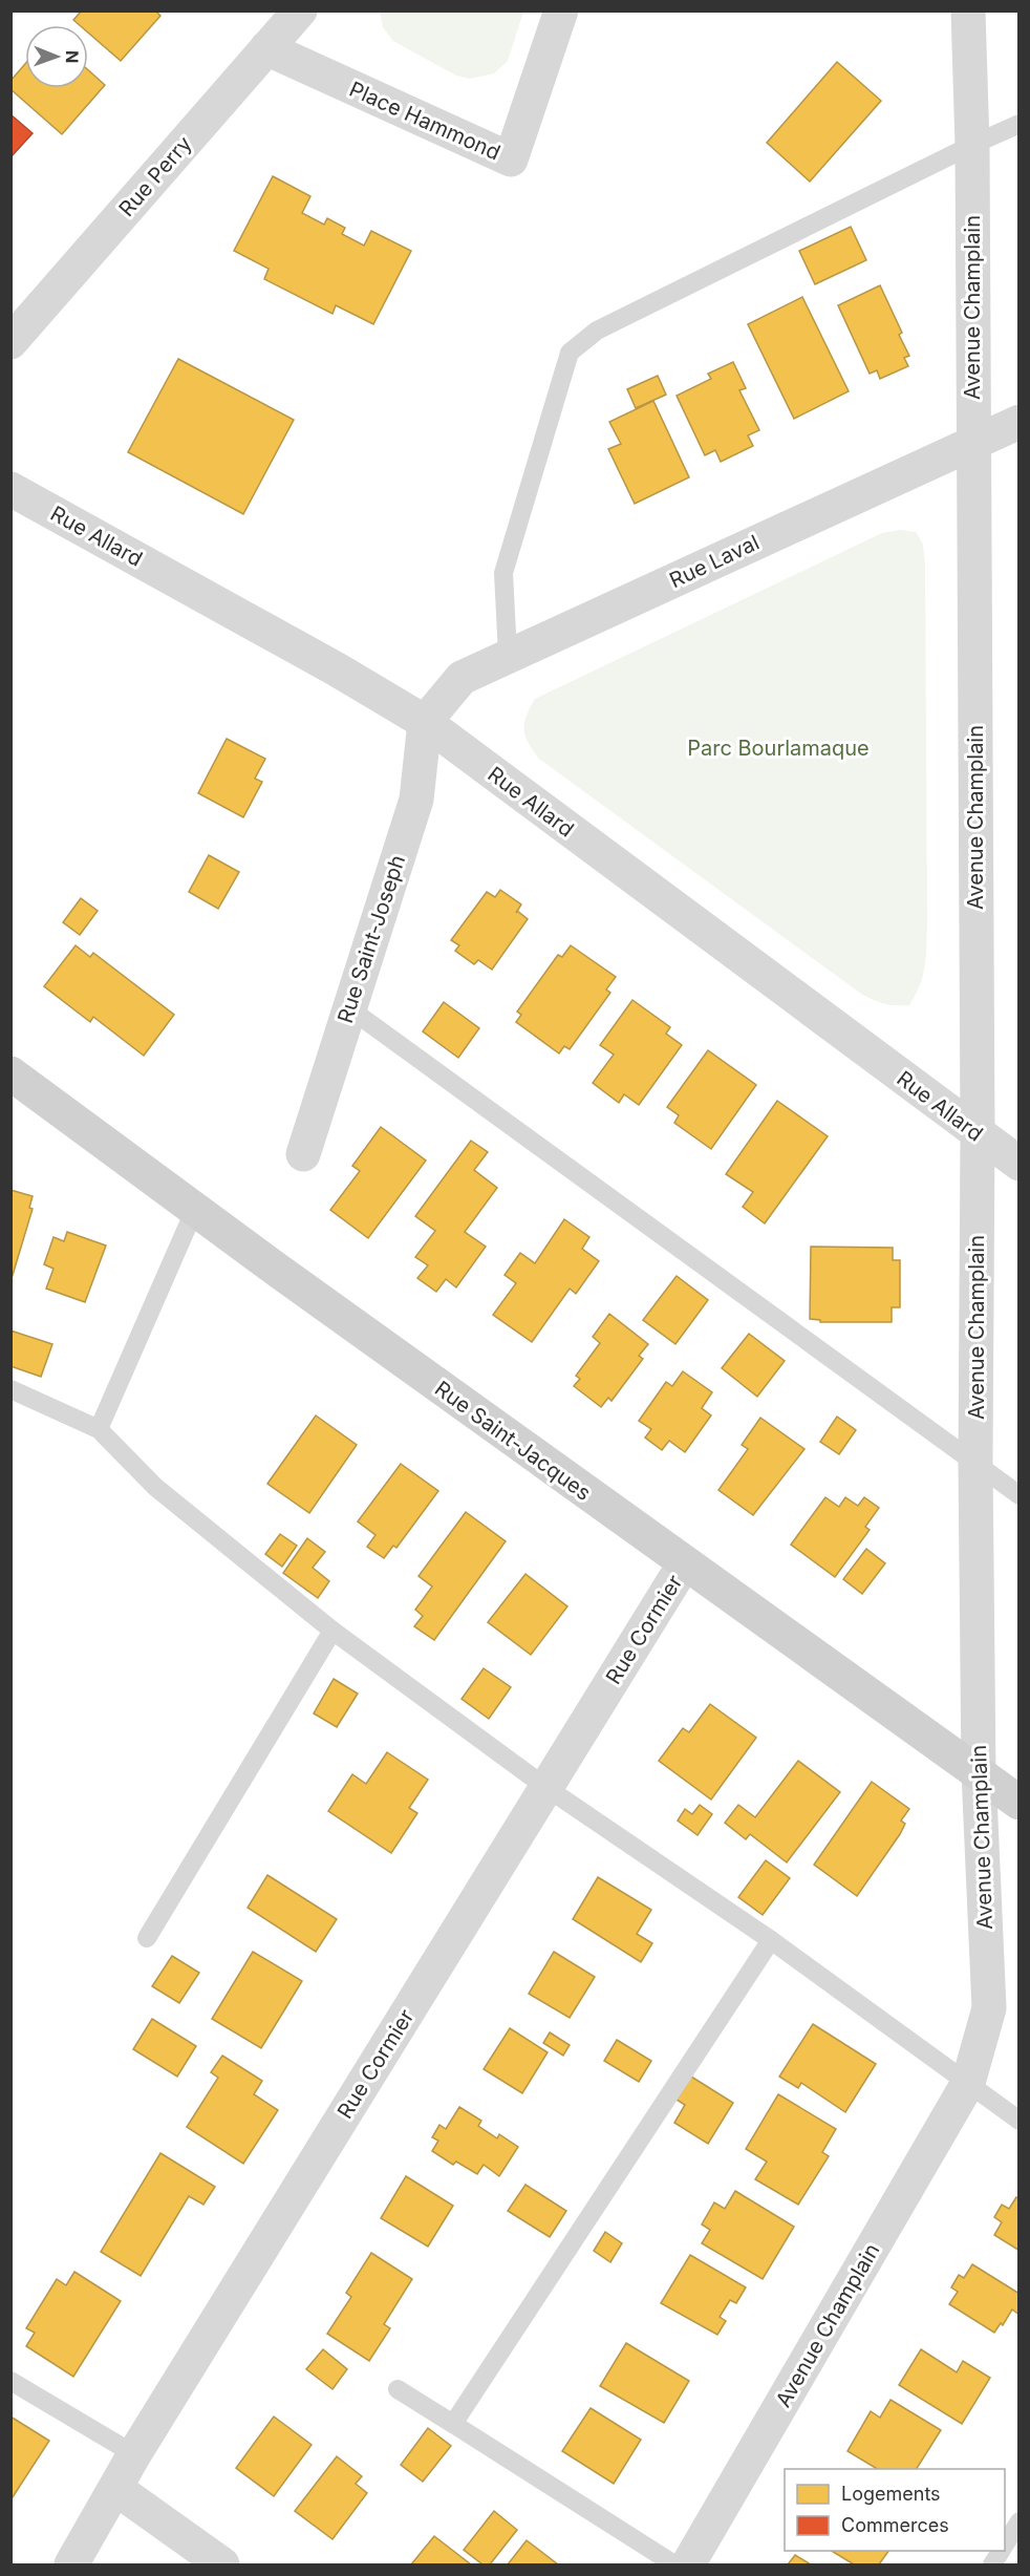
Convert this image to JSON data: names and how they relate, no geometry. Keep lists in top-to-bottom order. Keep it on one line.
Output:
{"streets":{"main road":["Rue Saint-Jacques"],"street":["Place Hammond","Rue Perry","Avenue Champlain","Rue Allard","Rue Laval","Rue Saint-Joseph","Rue Cormier"]},"crossings":[["Place Hammond","Rue Perry"],["Avenue Champlain","Rue Allard"],["Avenue Champlain","Rue Laval"],["Avenue Champlain","Rue Saint-Jacques"],["Rue Allard","Rue Laval"],["Rue Allard","Rue Saint-Joseph"],["Rue Laval","Rue Saint-Joseph"],["Rue Saint-Jacques","Rue Cormier"]],"parks":["Parc Bourlamaque"],"legend":["Logements","Commerces"],"north":"right"}
